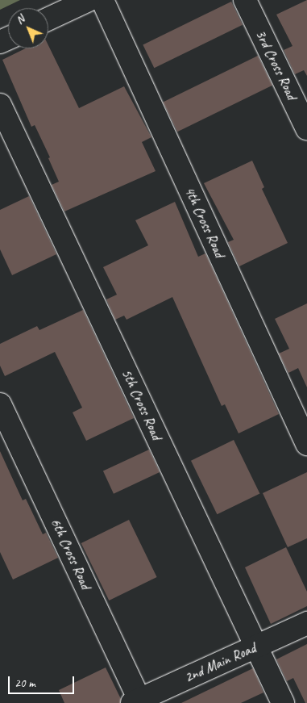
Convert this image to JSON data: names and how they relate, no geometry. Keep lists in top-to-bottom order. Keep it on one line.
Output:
{"streets":{"street":["3rd Cross Road","4th Cross Road","5th Cross Road","6th Cross Road","2nd Main Road"]},"crossings":[["5th Cross Road","2nd Main Road"],["6th Cross Road","2nd Main Road"]],"scale_bar":"20 m","north":"top left"}
